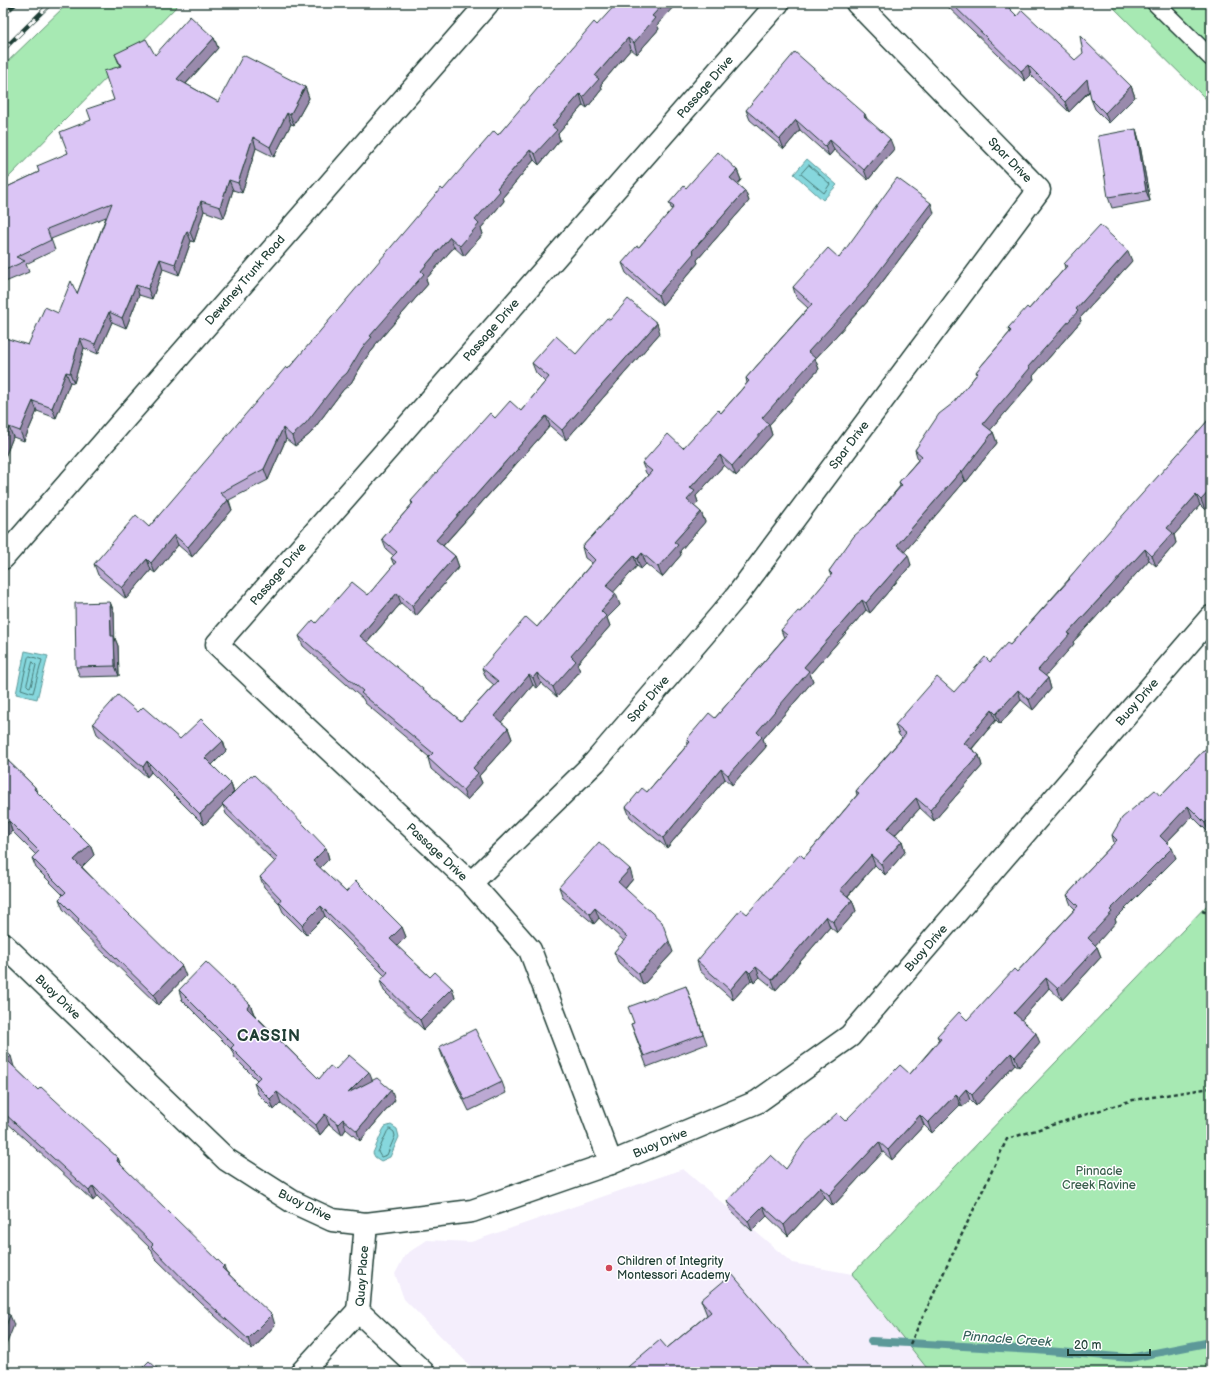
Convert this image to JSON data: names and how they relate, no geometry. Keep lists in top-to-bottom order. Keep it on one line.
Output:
{"streets":{"street":["Passage Drive","Spar Drive","Dewdney Trunk Road","Buoy Drive","Quay Place"]},"crossings":[["Passage Drive","Spar Drive"],["Passage Drive","Buoy Drive"],["Buoy Drive","Quay Place"]],"districts":["CASSIN"],"water":["Pinnacle Creek"],"parks":["Pinnacle Creek Ravine"],"places":["Children of Integrity Montessori Academy"],"scale_bar":"20 m"}
